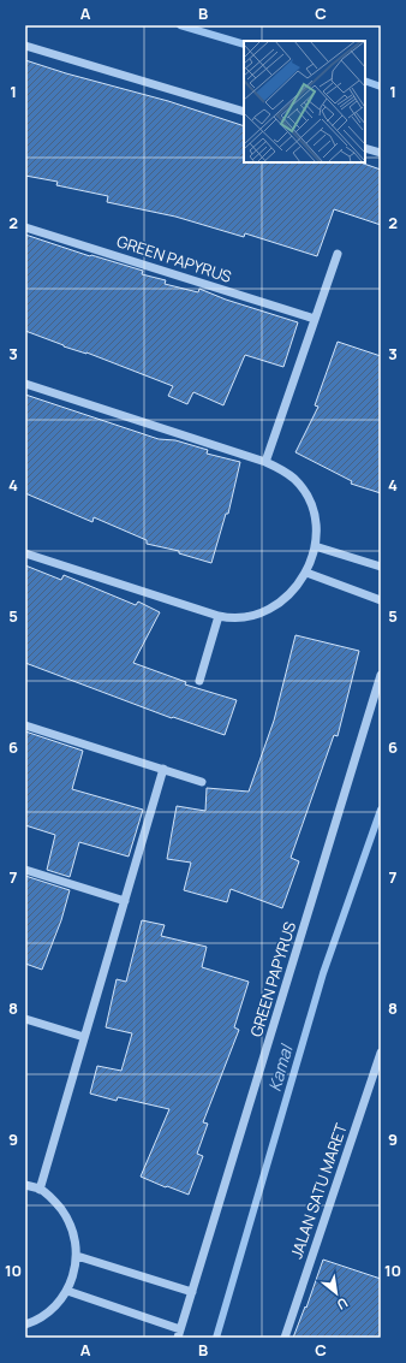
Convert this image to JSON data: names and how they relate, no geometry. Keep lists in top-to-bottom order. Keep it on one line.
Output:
{"streets":{"street":["GREEN PAPYRUS","JALAN SATU MARET"]},"water":["Kamal"],"north":"bottom right","grid":{"columns":["A","B","C"],"rows":["1","2","3","4","5","6","7","8","9","10"]}}
